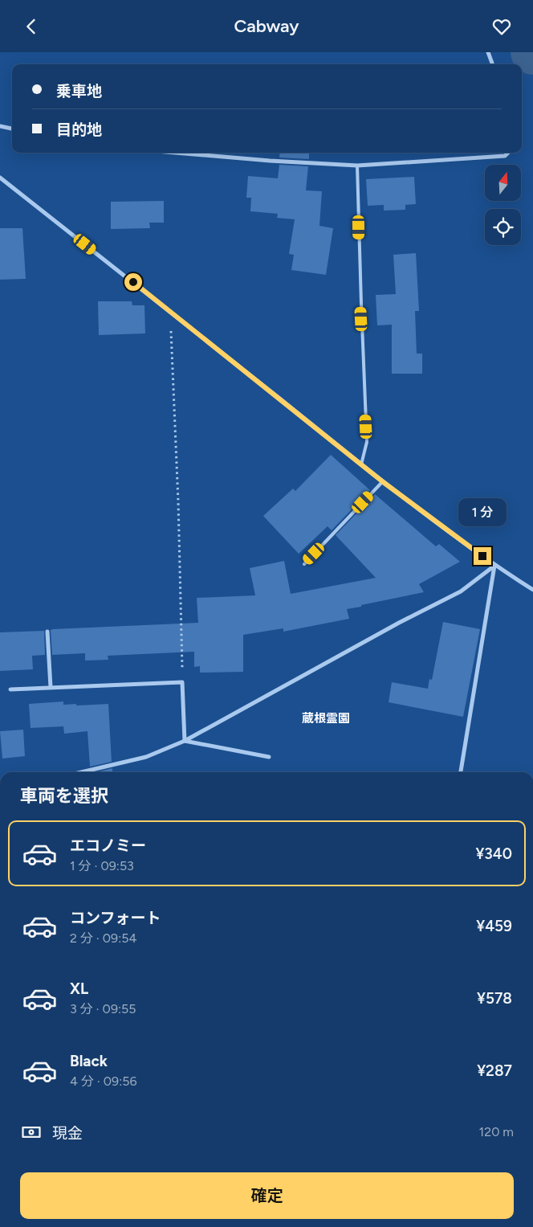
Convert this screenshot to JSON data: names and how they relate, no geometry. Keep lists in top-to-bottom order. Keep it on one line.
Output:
{"districts":["蔵根霊園"],"north":"top","page":{"header":"Cabway","banner":["乗車地","目的地"],"bubble":"1 分","heading":"車両を選択","list":[{"name":"エコノミー","note":"1 分 · 09:53","value":"¥340"},{"name":"コンフォート","note":"2 分 · 09:54","value":"¥459"},{"name":"XL","note":"3 分 · 09:55","value":"¥578"},{"name":"Black","note":"4 分 · 09:56","value":"¥287"}],"pay":["現金","120 m"],"buttons":"確定"}}
